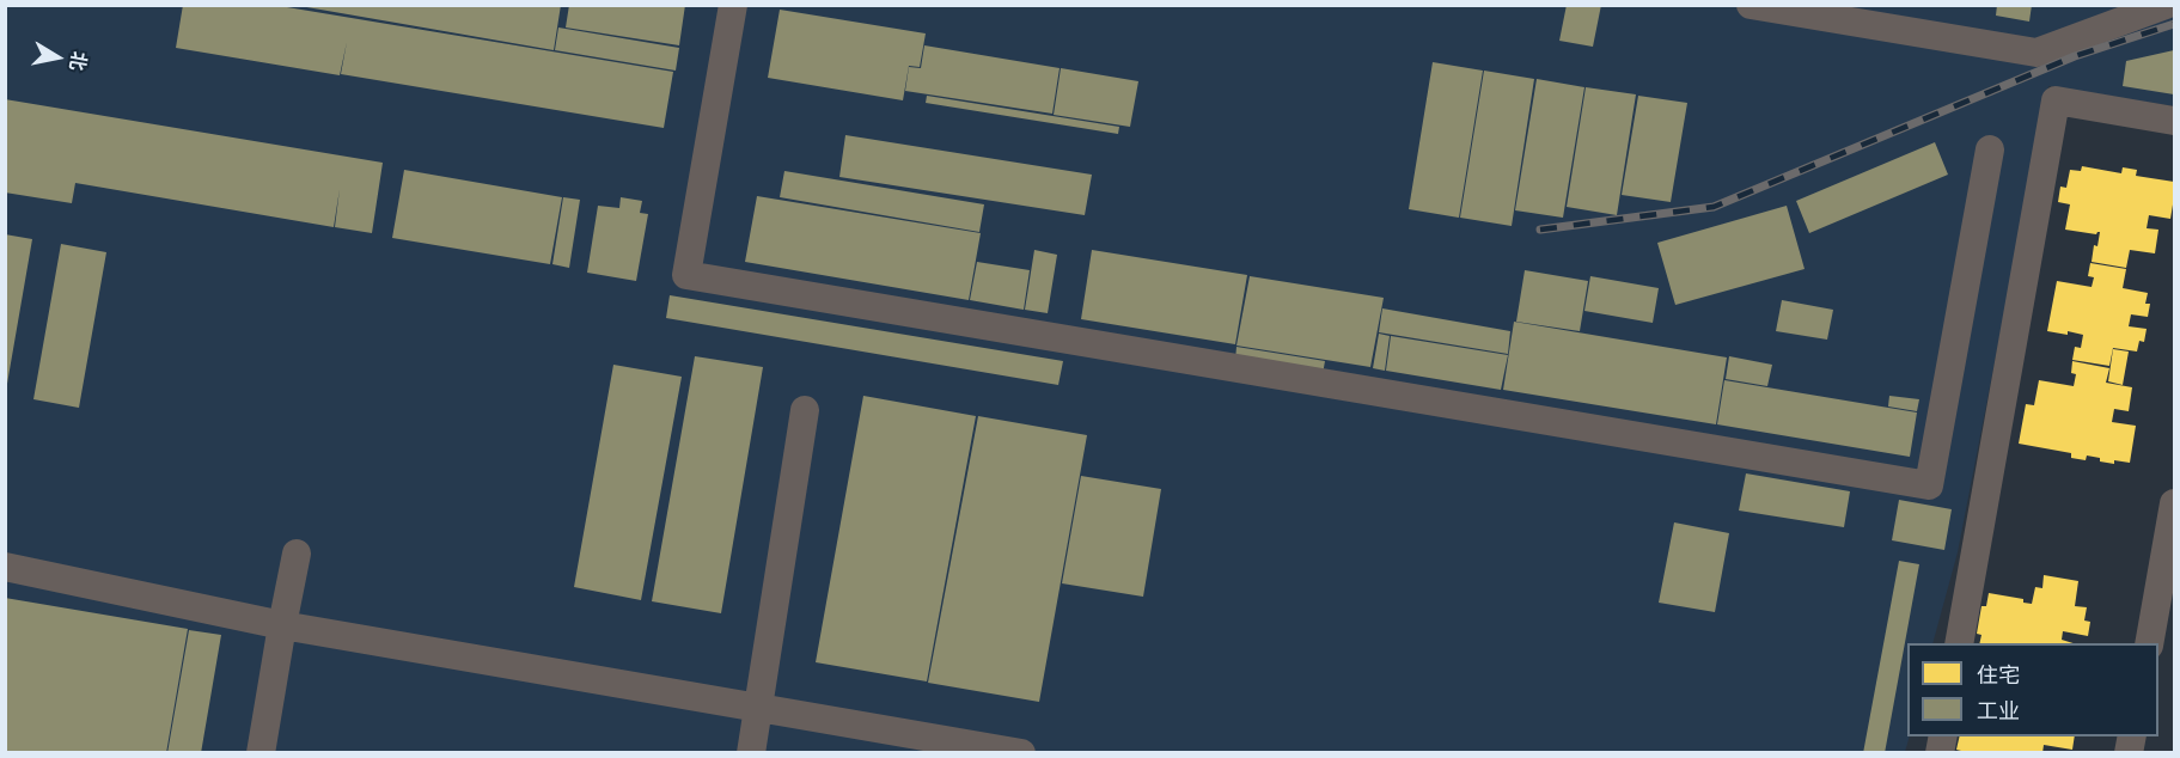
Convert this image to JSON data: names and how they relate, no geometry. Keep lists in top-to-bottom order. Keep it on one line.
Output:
{"legend":["住宅","工业"],"north":"right"}
